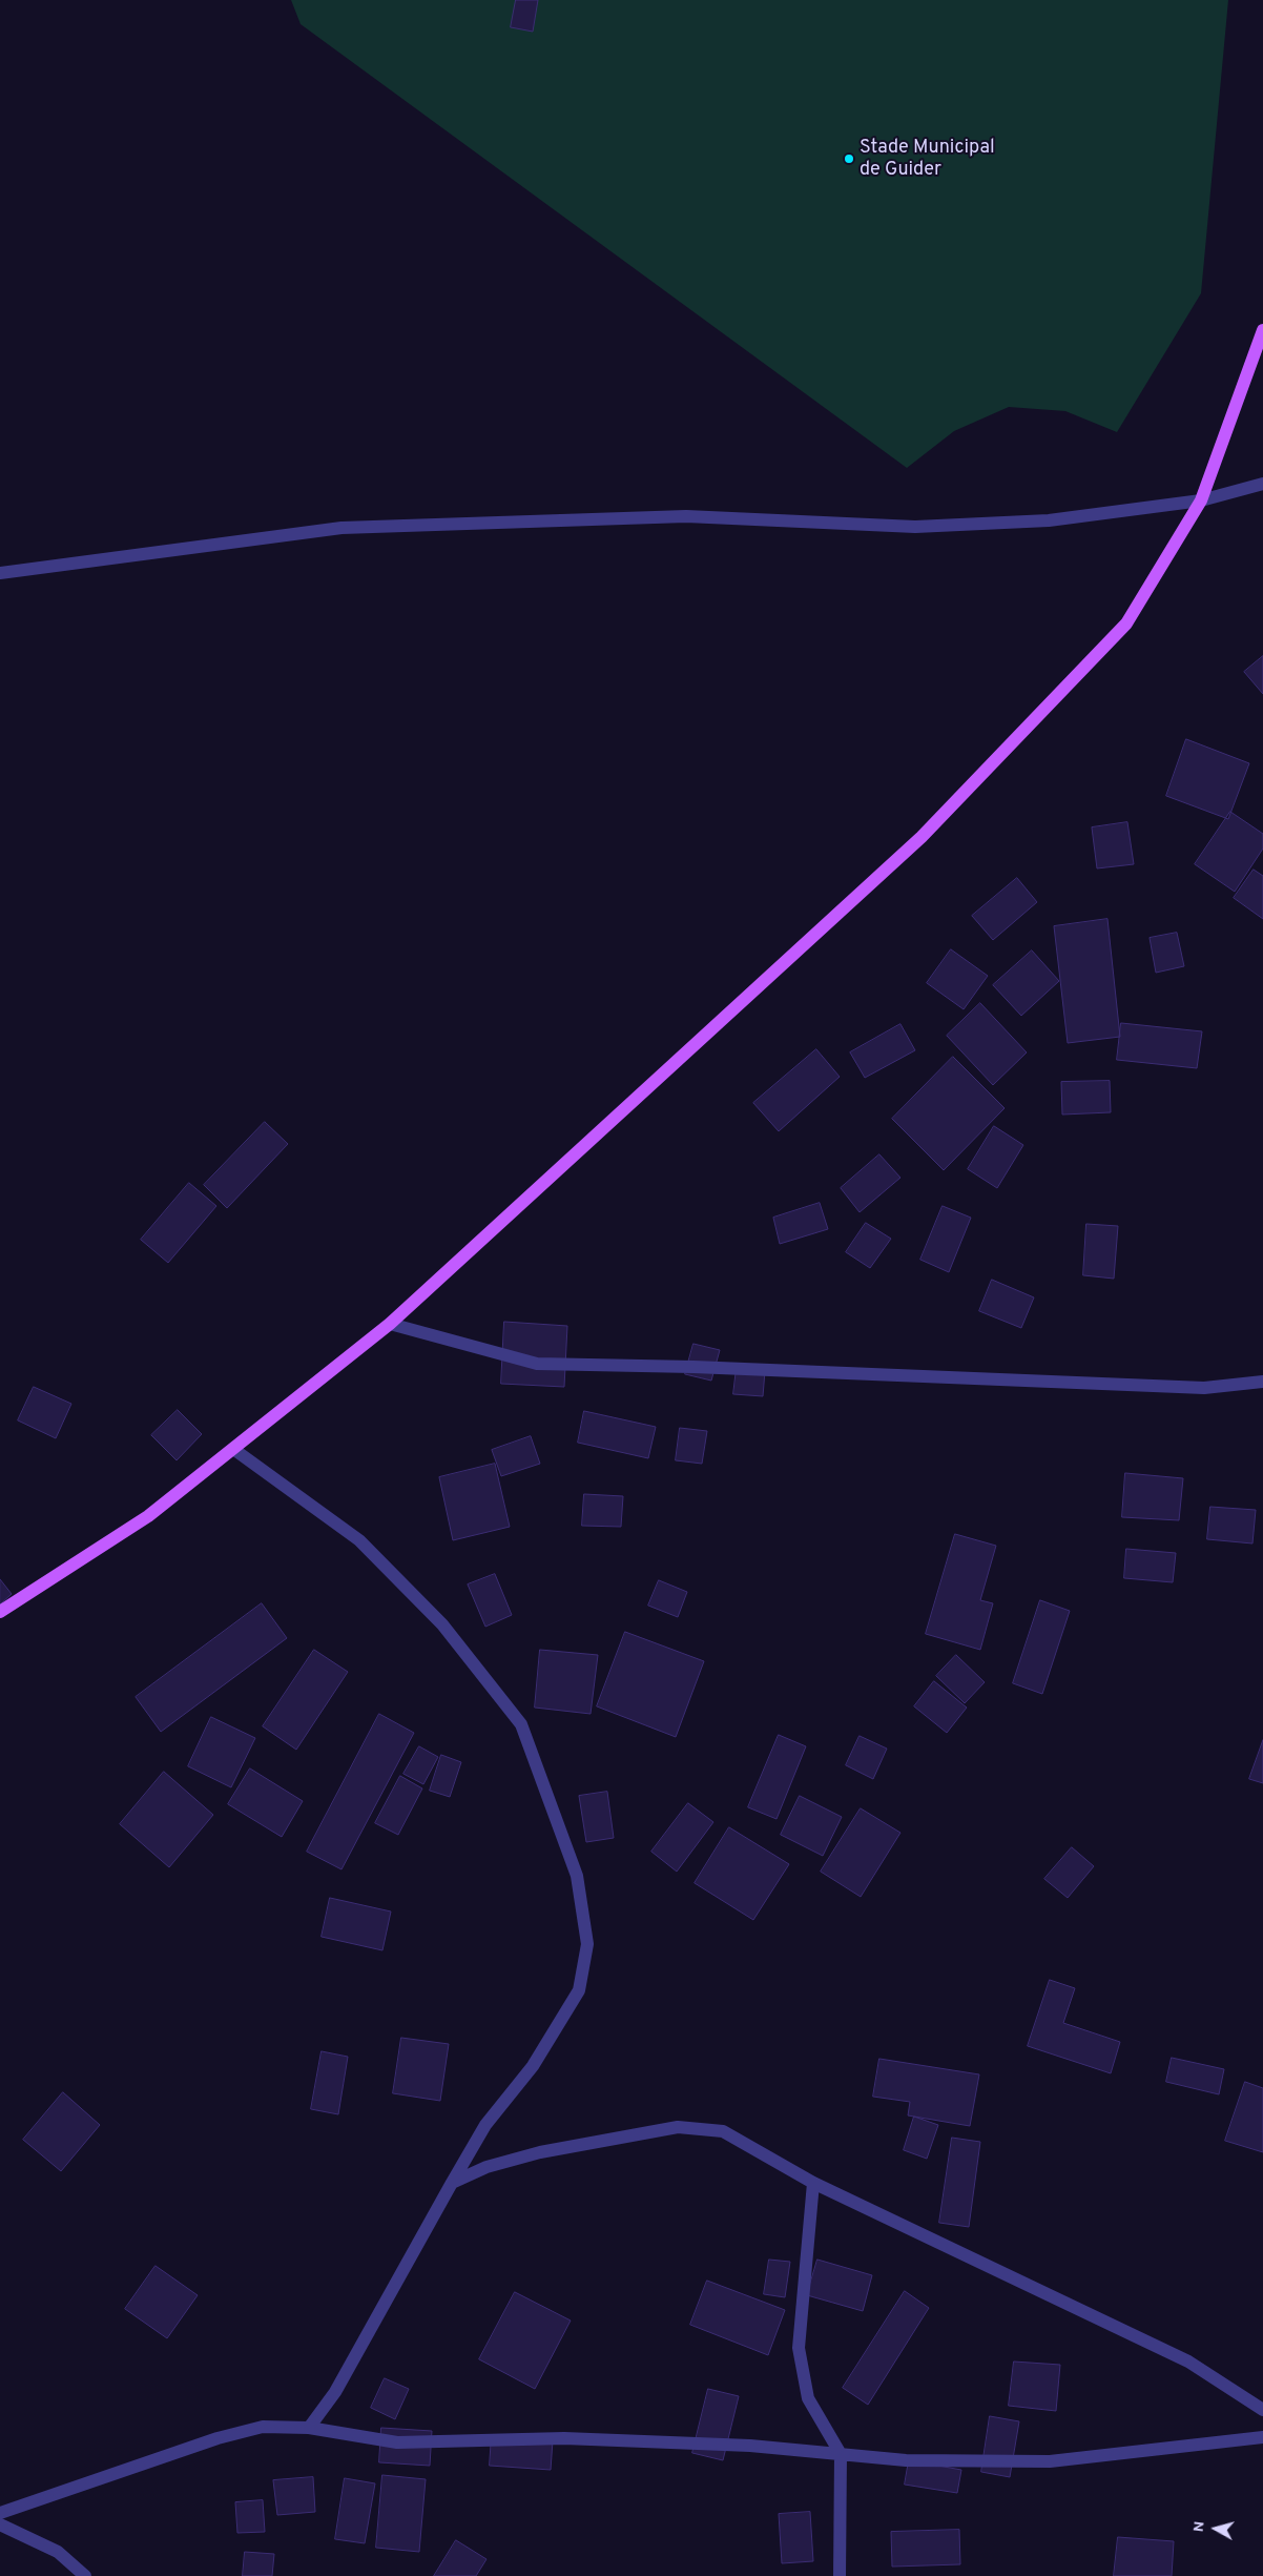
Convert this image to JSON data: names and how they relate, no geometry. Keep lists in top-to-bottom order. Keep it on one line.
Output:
{"places":["Stade Municipal de Guider"],"north":"left"}
